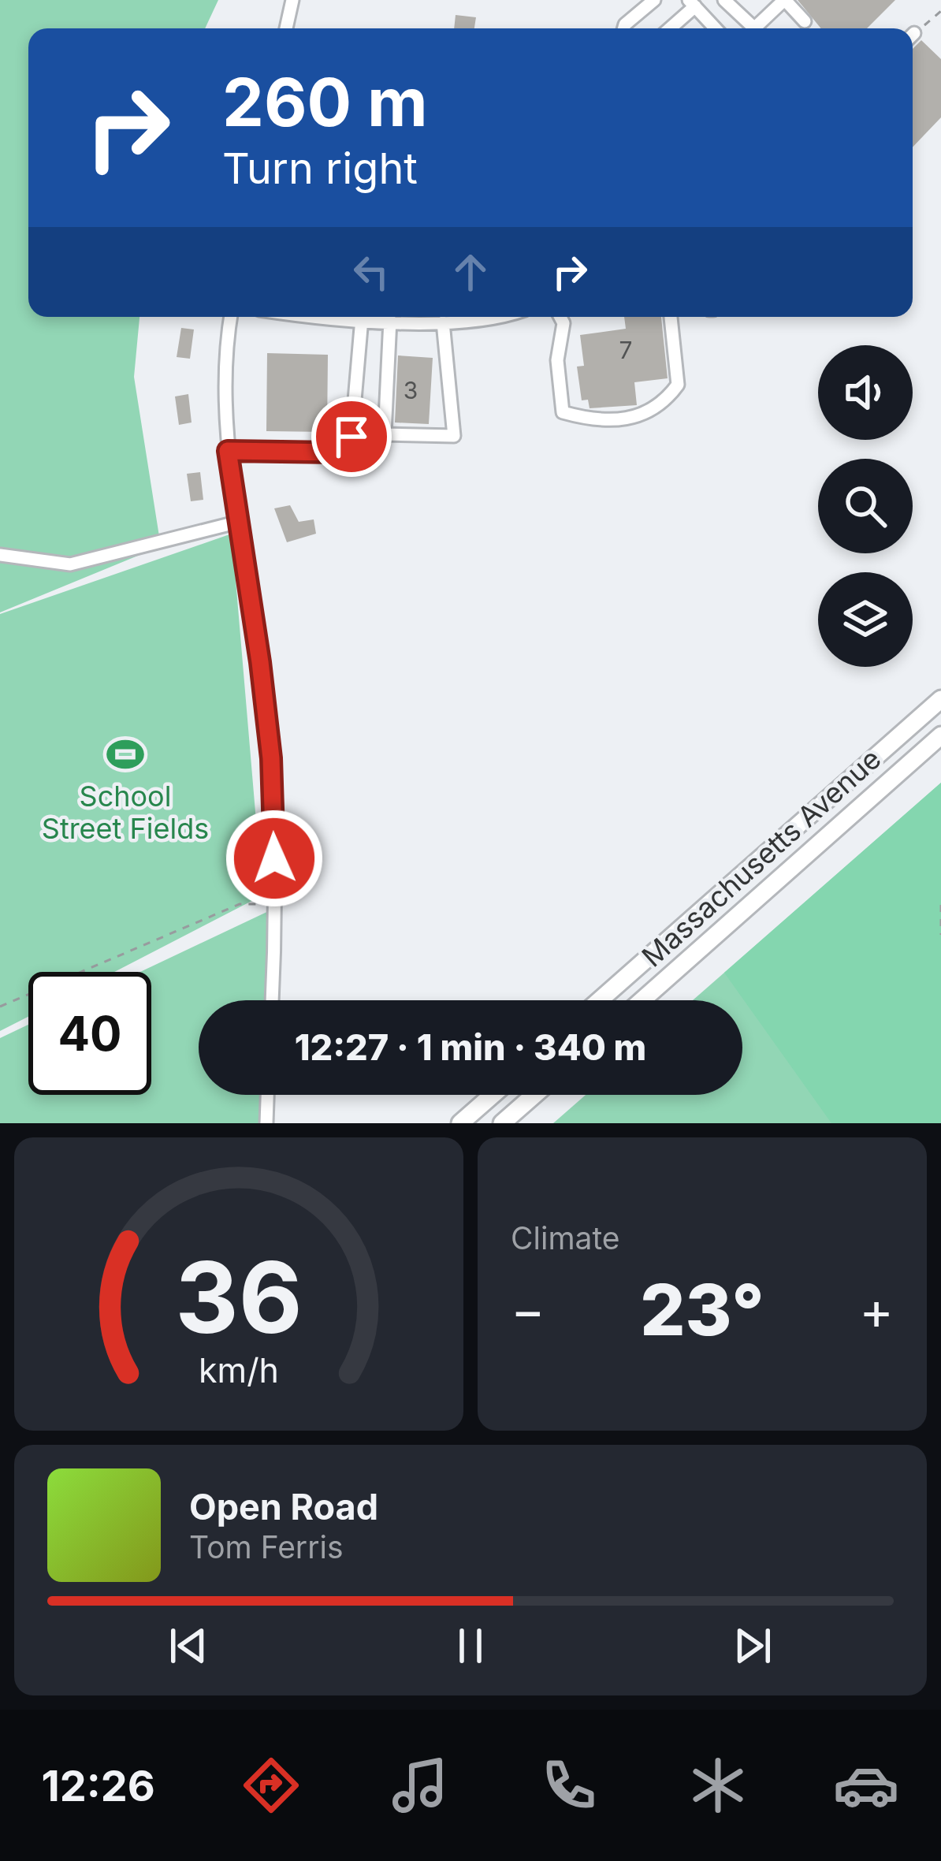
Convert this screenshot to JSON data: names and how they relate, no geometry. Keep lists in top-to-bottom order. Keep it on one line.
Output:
{"streets":{"highway":["Massachusetts Avenue"]},"places":{"sports":["School Street Fields"]},"house_numbers":["7","3"],"page":{"turn":["260 m","Turn right"],"limit":"40","trip":"12:27 · 1 min · 340 m","tile":"Climate","heat":["−","23°","+"],"song":["Open Road","Tom Ferris"],"tabs":"12:26","gauge":["36","km/h"]}}
